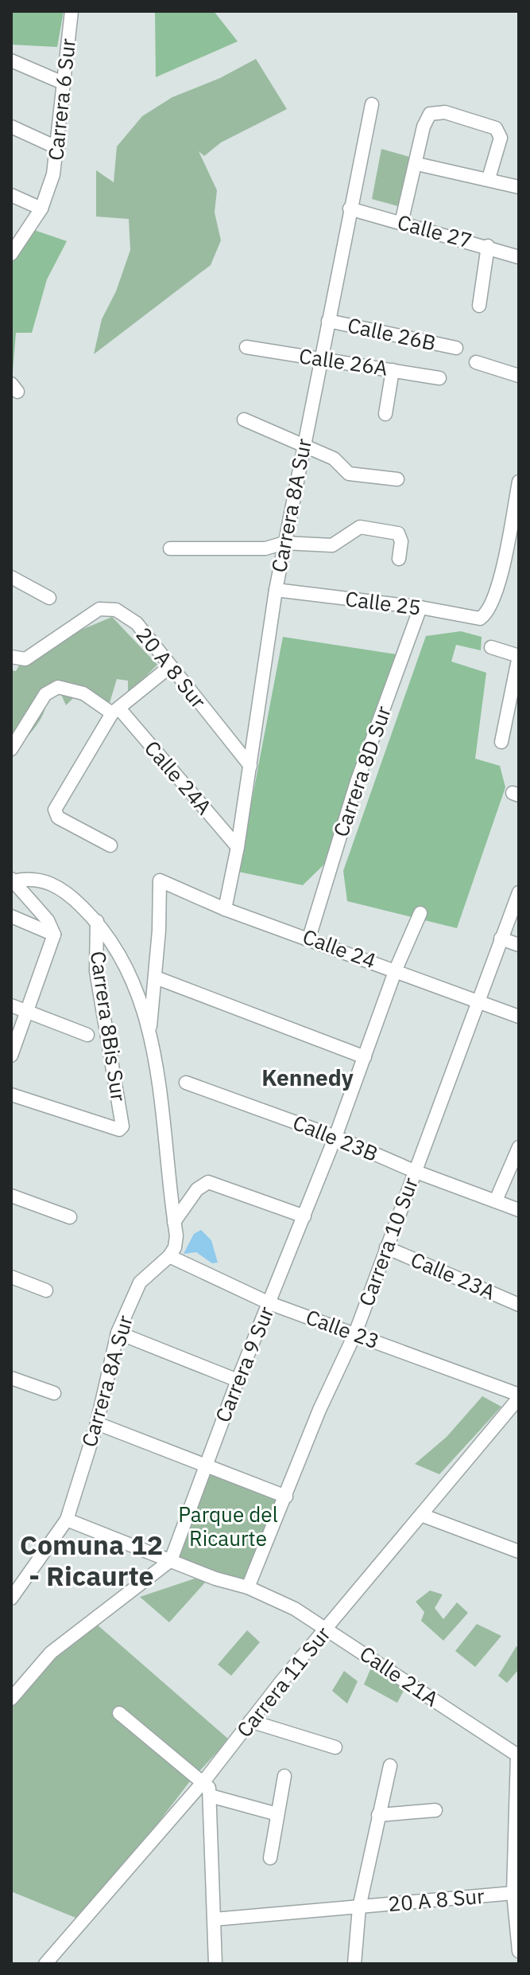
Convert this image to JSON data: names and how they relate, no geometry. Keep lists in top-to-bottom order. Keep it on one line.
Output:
{"streets":{"street":["Carrera 6 Sur","Calle 27","Calle 26B","Calle 26A","Carrera 8A Sur","Calle 25","20 A 8 Sur","Carrera 8D Sur","Calle 24A","Calle 24","Carrera 8Bis Sur","Calle 23B","Carrera 10 Sur","Calle 23A","Calle 23","Carrera 9 Sur","Calle 21A","Carrera 11 Sur"]},"crossings":[["Calle 27","Carrera 8A Sur"],["Calle 26B","Carrera 8A Sur"],["Calle 26A","Carrera 8A Sur"],["Carrera 8A Sur","Calle 25"],["Carrera 8A Sur","20 A 8 Sur"],["Carrera 8A Sur","Calle 24A"],["Carrera 8A Sur","Calle 24"],["Carrera 8A Sur","Calle 23"],["Carrera 8A Sur","Calle 21A"],["Calle 25","Carrera 8D Sur"],["Carrera 8D Sur","Calle 24"],["Calle 24","Carrera 10 Sur"],["Calle 24","Carrera 9 Sur"],["Calle 23B","Carrera 10 Sur"],["Calle 23B","Carrera 9 Sur"],["Carrera 10 Sur","Calle 23A"],["Carrera 10 Sur","Calle 23"],["Carrera 10 Sur","Calle 21A"],["Calle 23","Carrera 9 Sur"],["Calle 23","Carrera 11 Sur"],["Carrera 9 Sur","Calle 21A"],["Calle 21A","Carrera 11 Sur"]],"districts":["Kennedy","Comuna 12 - Ricaurte"],"parks":["Parque del Ricaurte"]}
